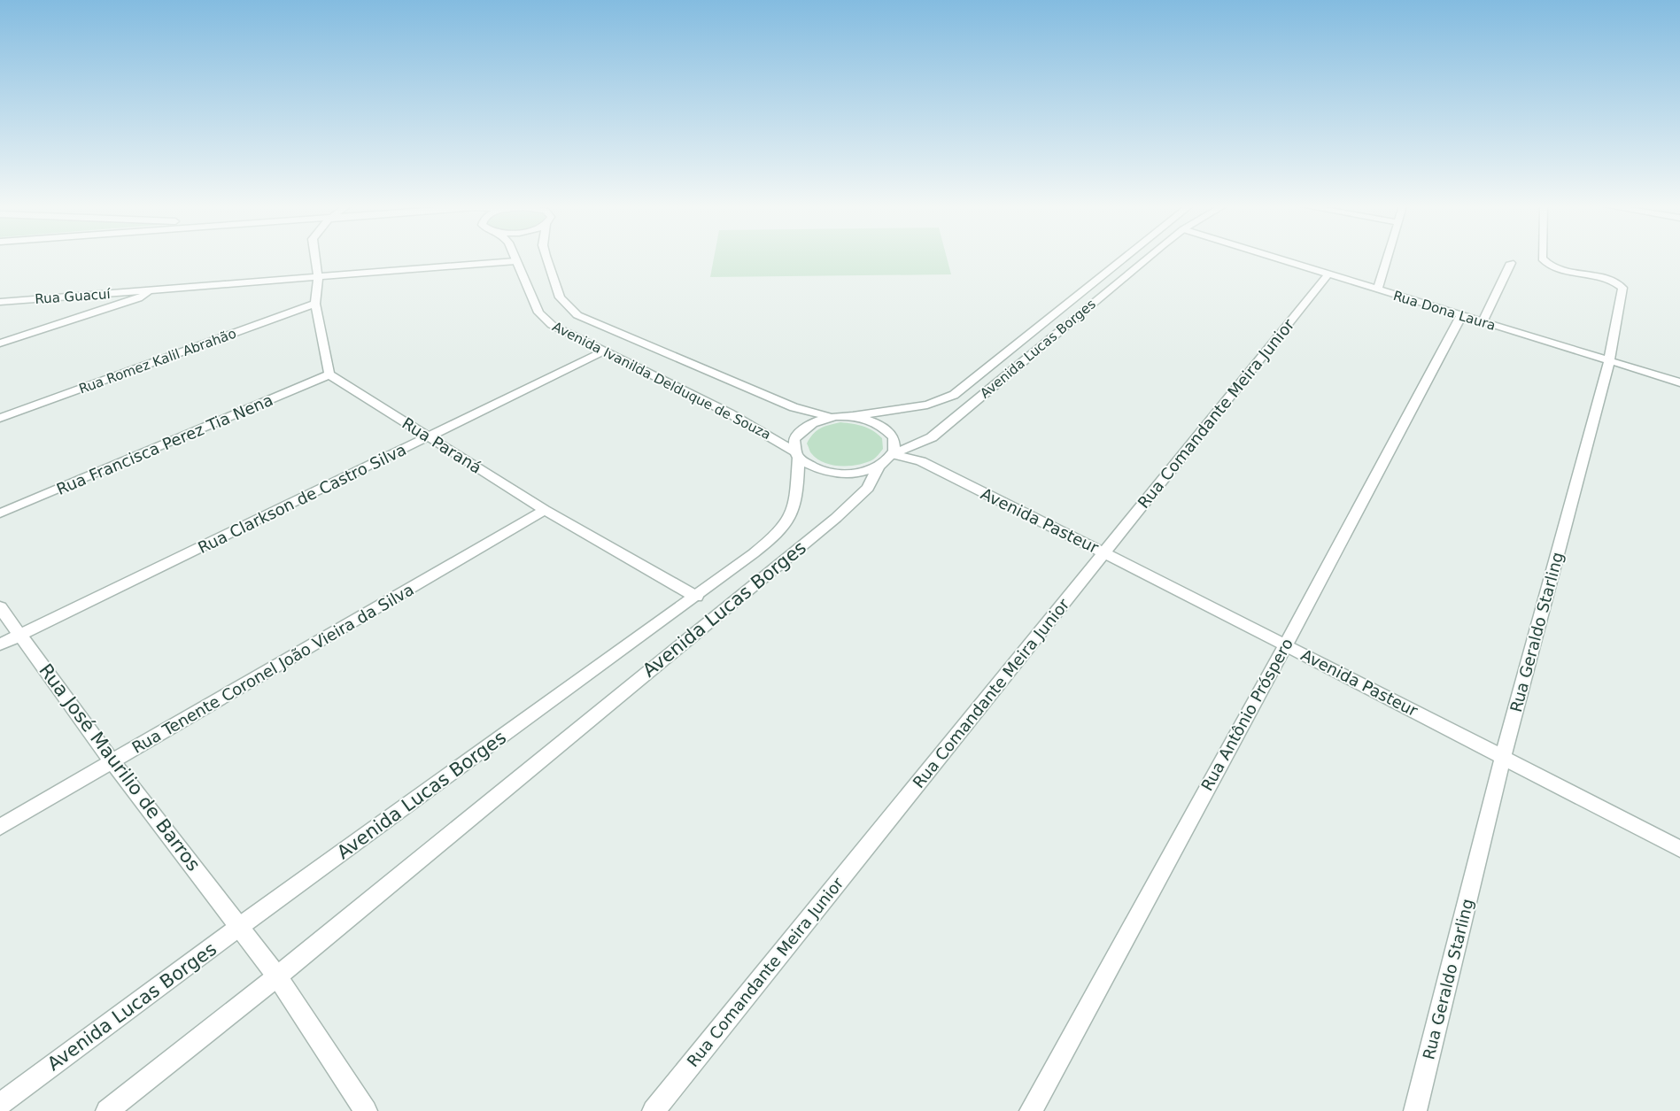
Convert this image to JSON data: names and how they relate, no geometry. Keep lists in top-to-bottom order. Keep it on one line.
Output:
{"streets":{"street":["Rua Guacuí","Rua Dona Laura","Avenida Lucas Borges","Rua Romez Kalil Abrahão","Avenida Ivanilda Delduque de Souza","Rua Comandante Meira Junior","Rua Francisca Perez Tia Nena","Rua Paraná","Rua Clarkson de Castro Silva","Avenida Pasteur","Rua Geraldo Starling","Rua Tenente Coronel João Vieira da Silva","Rua Antônio Próspero","Rua José Maurilio de Barros"]},"crossings":[["Rua Guacuí","Avenida Ivanilda Delduque de Souza"],["Rua Dona Laura","Rua Comandante Meira Junior"],["Rua Dona Laura","Rua Geraldo Starling"],["Rua Dona Laura","Rua Antônio Próspero"],["Avenida Lucas Borges","Avenida Ivanilda Delduque de Souza"],["Avenida Lucas Borges","Rua Paraná"],["Avenida Lucas Borges","Avenida Pasteur"],["Avenida Lucas Borges","Rua José Maurilio de Barros"],["Avenida Ivanilda Delduque de Souza","Rua Clarkson de Castro Silva"],["Avenida Ivanilda Delduque de Souza","Avenida Pasteur"],["Rua Comandante Meira Junior","Avenida Pasteur"],["Rua Francisca Perez Tia Nena","Rua Paraná"],["Rua Paraná","Rua Clarkson de Castro Silva"],["Rua Paraná","Rua Tenente Coronel João Vieira da Silva"],["Rua Clarkson de Castro Silva","Rua José Maurilio de Barros"],["Avenida Pasteur","Rua Geraldo Starling"],["Avenida Pasteur","Rua Antônio Próspero"],["Rua Tenente Coronel João Vieira da Silva","Rua José Maurilio de Barros"]]}
